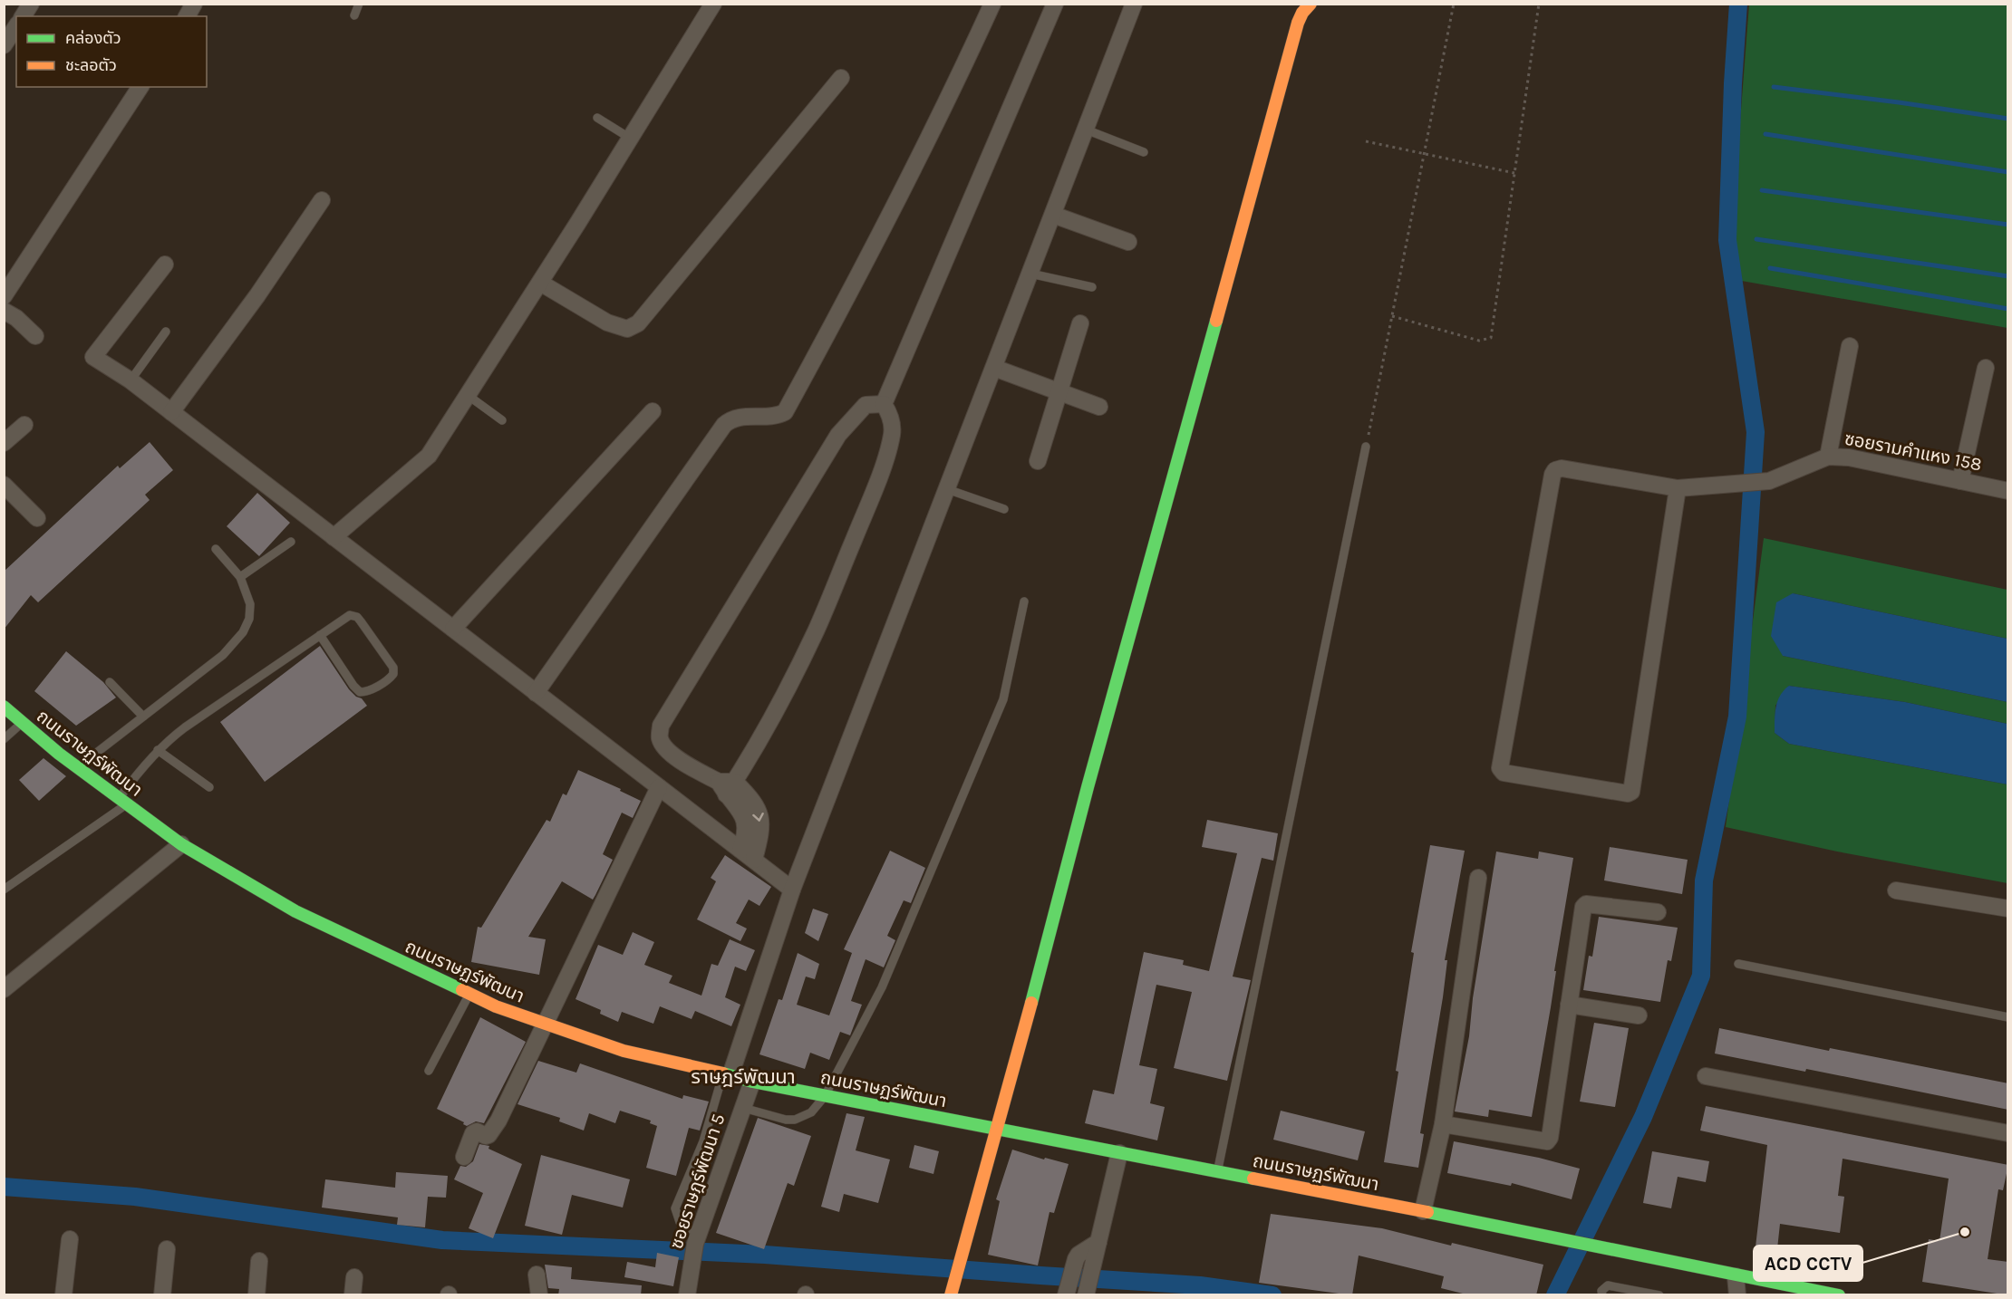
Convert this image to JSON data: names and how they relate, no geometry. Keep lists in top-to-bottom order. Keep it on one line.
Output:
{"streets":{"street":["ซอยรามคำแหง 158","ถนนราษฏร์พัฒนา","ซอยราษฎร์พัฒนา 5"]},"crossings":[["ถนนราษฏร์พัฒนา","ซอยราษฎร์พัฒนา 5"]],"districts":["ราษฎร์พัฒนา"],"places":["ACD CCTV"],"legend":["คล่องตัว","ชะลอตัว"]}
